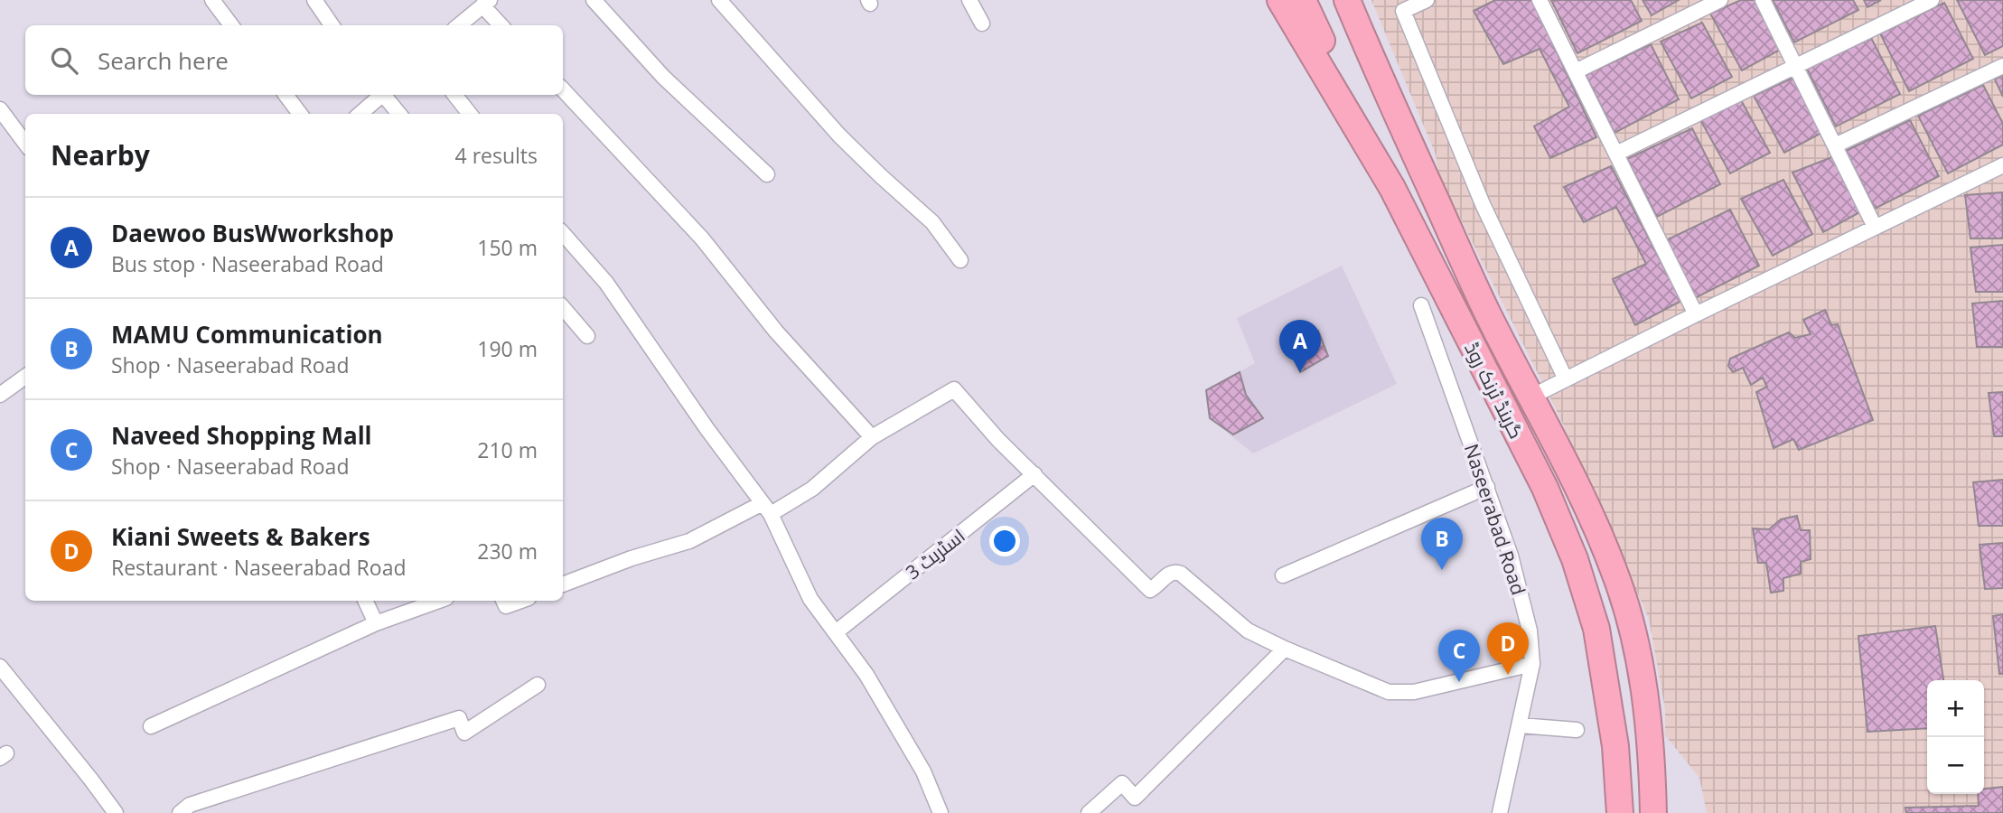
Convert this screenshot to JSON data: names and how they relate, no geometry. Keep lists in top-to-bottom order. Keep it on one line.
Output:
{"streets":{"highway":["گرینڈ ٹرنک روڈ"],"street":["Naseerabad Road","اسٹریٹ 3"]},"page":{"search":"Search here","heading":["Nearby","4 results"],"list":[{"mark":"A","name":"Daewoo BusWworkshop","note":"Bus stop · Naseerabad Road","value":"150 m"},{"mark":"B","name":"MAMU Communication","note":"Shop · Naseerabad Road","value":"190 m"},{"mark":"C","name":"Naveed Shopping Mall","note":"Shop · Naseerabad Road","value":"210 m"},{"mark":"D","name":"Kiani Sweets & Bakers","note":"Restaurant · Naseerabad Road","value":"230 m"}],"pins":["A","B","D","C"],"map_buttons":["+","−"]}}
